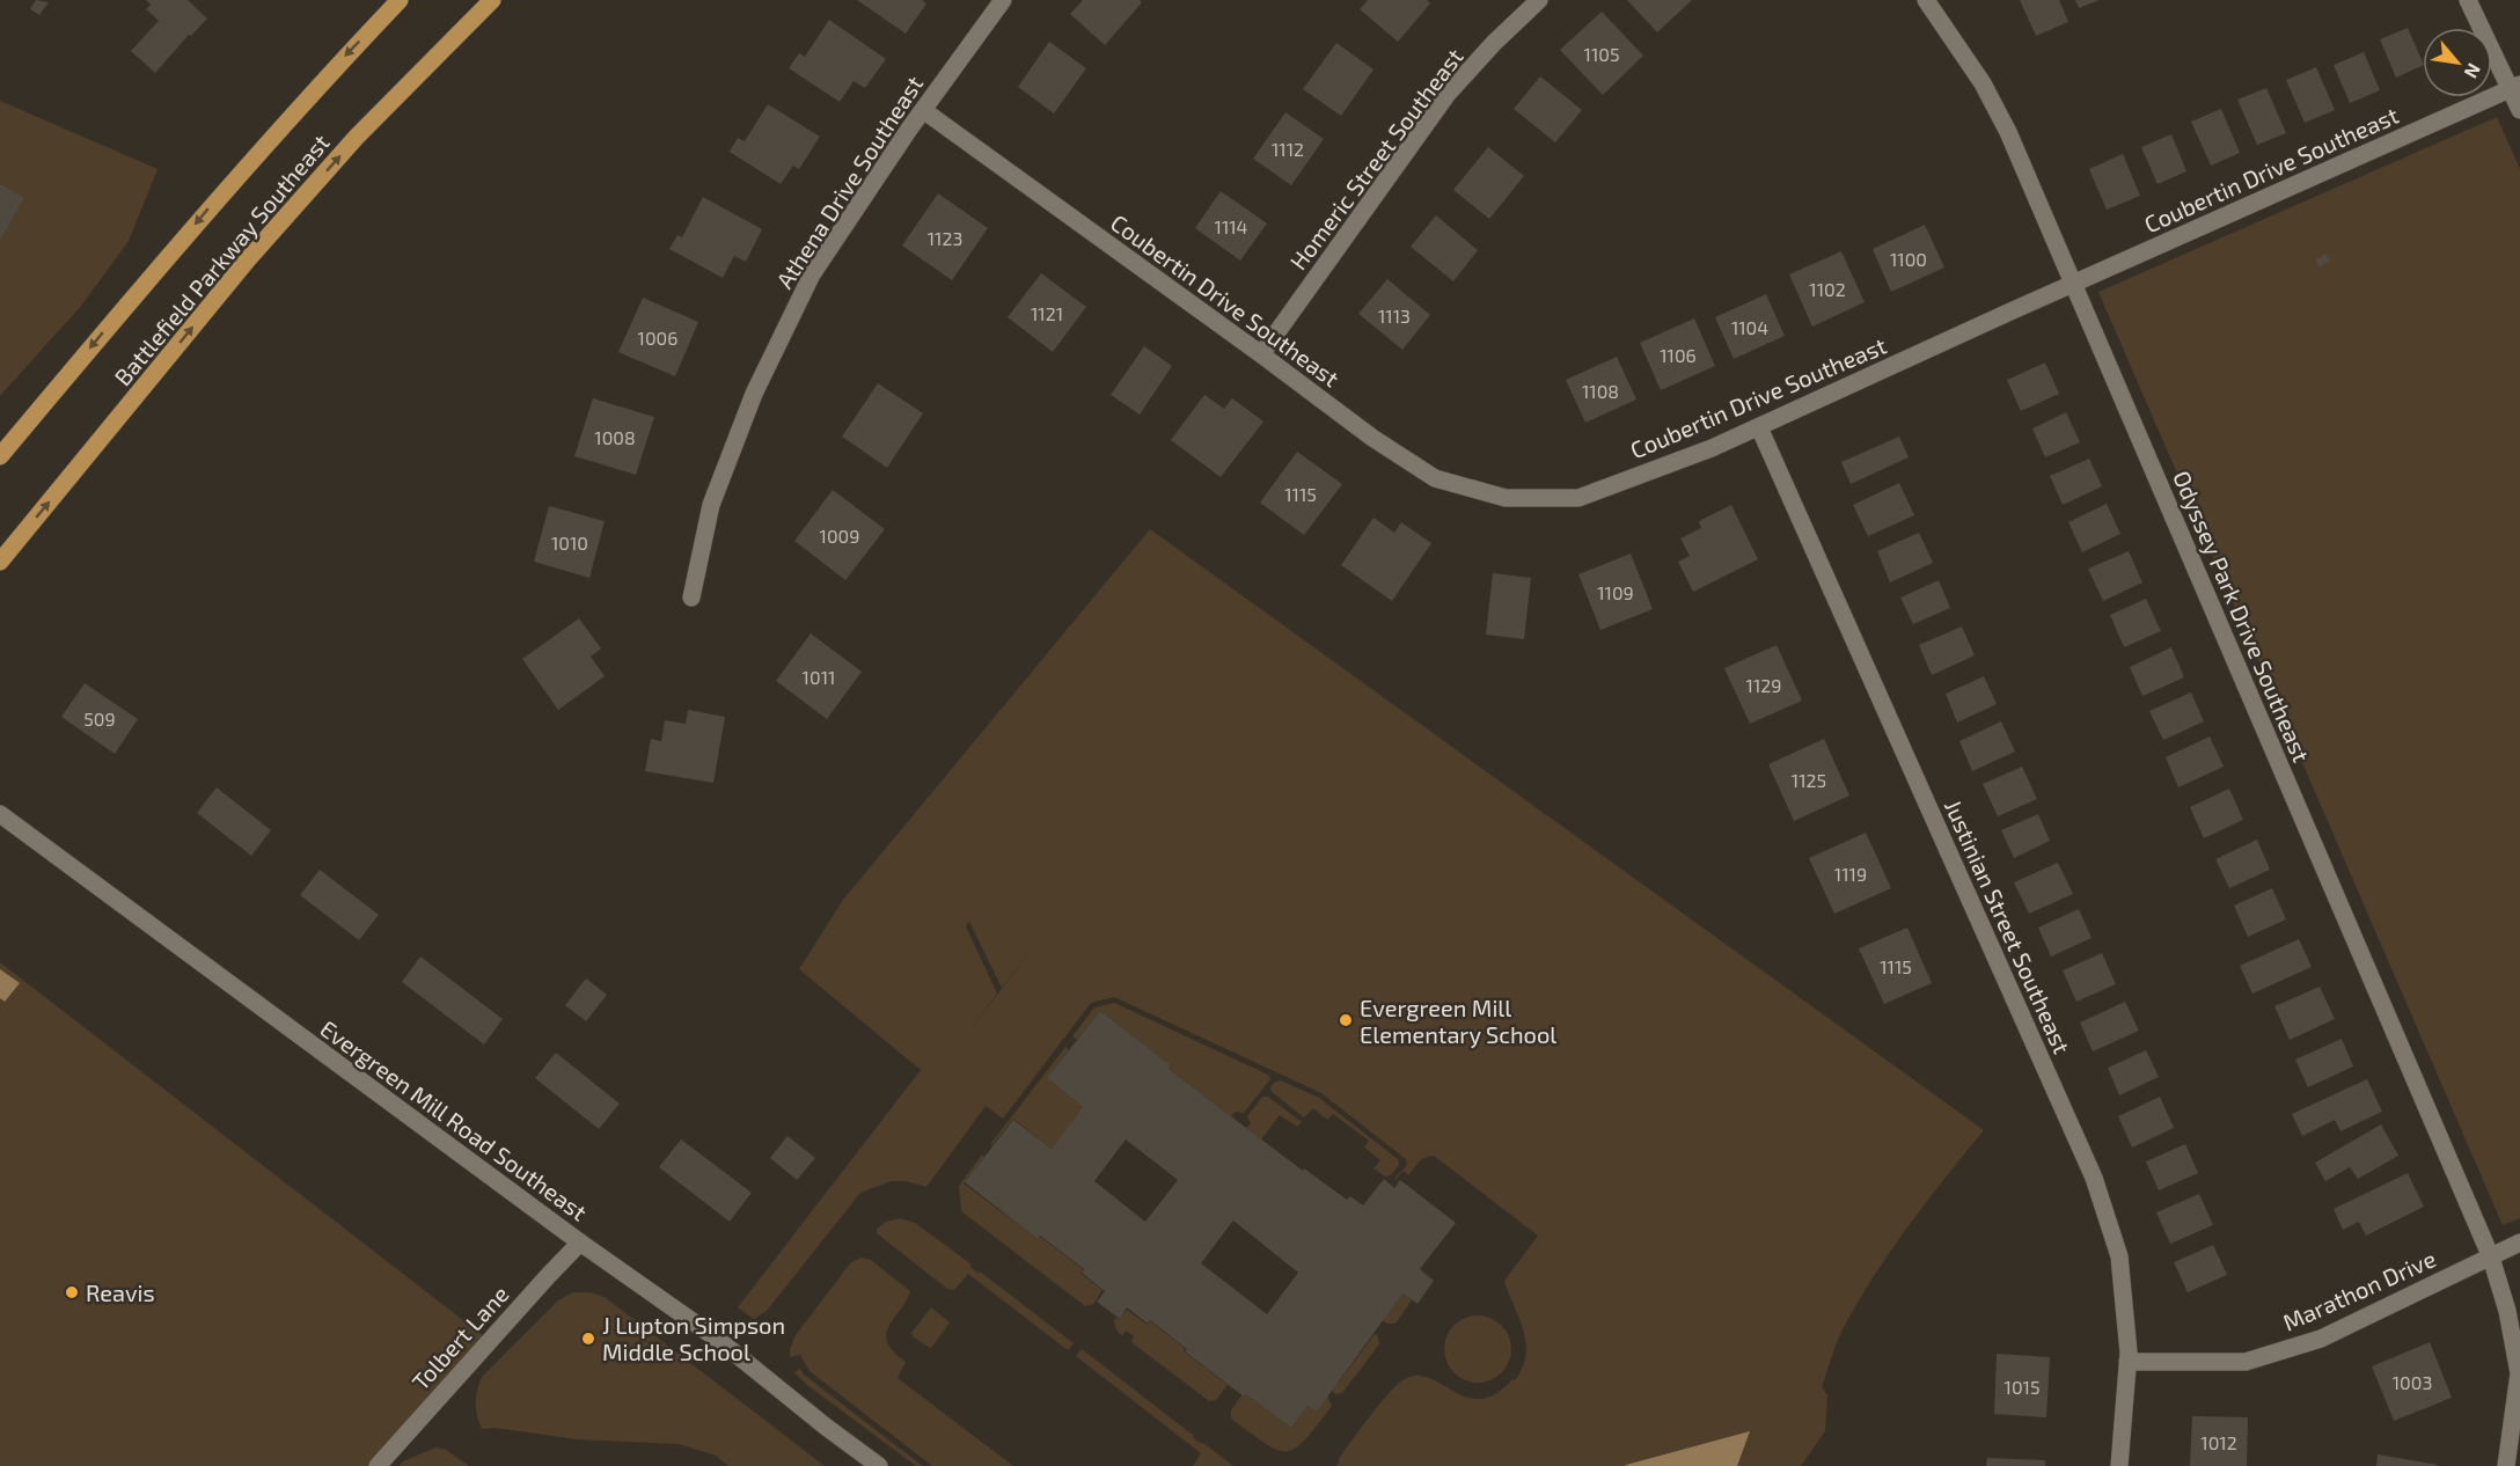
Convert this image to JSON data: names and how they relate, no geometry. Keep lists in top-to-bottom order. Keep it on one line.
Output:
{"streets":{"main road":["Battlefield Parkway Southeast"],"street":["Homeric Street Southeast","Coubertin Drive Southeast","Athena Drive Southeast","Odyssey Park Drive Southeast","Justinian Street Southeast","Evergreen Mill Road Southeast","Marathon Drive","Tolbert Lane"]},"crossings":[["Homeric Street Southeast","Coubertin Drive Southeast"],["Coubertin Drive Southeast","Athena Drive Southeast"],["Coubertin Drive Southeast","Odyssey Park Drive Southeast"],["Coubertin Drive Southeast","Justinian Street Southeast"],["Odyssey Park Drive Southeast","Marathon Drive"],["Justinian Street Southeast","Marathon Drive"],["Evergreen Mill Road Southeast","Tolbert Lane"]],"places":["Evergreen Mill Elementary School","Reavis","J Lupton Simpson Middle School"],"house_numbers":["1105","1112","1114","1123","1100","1102","1121","1113","1104","1006","1106","1108","1008","1115","1009","1010","1109","1011","1129","509","1125","1119","1115","1003","1015","1012"],"north":"bottom right"}
